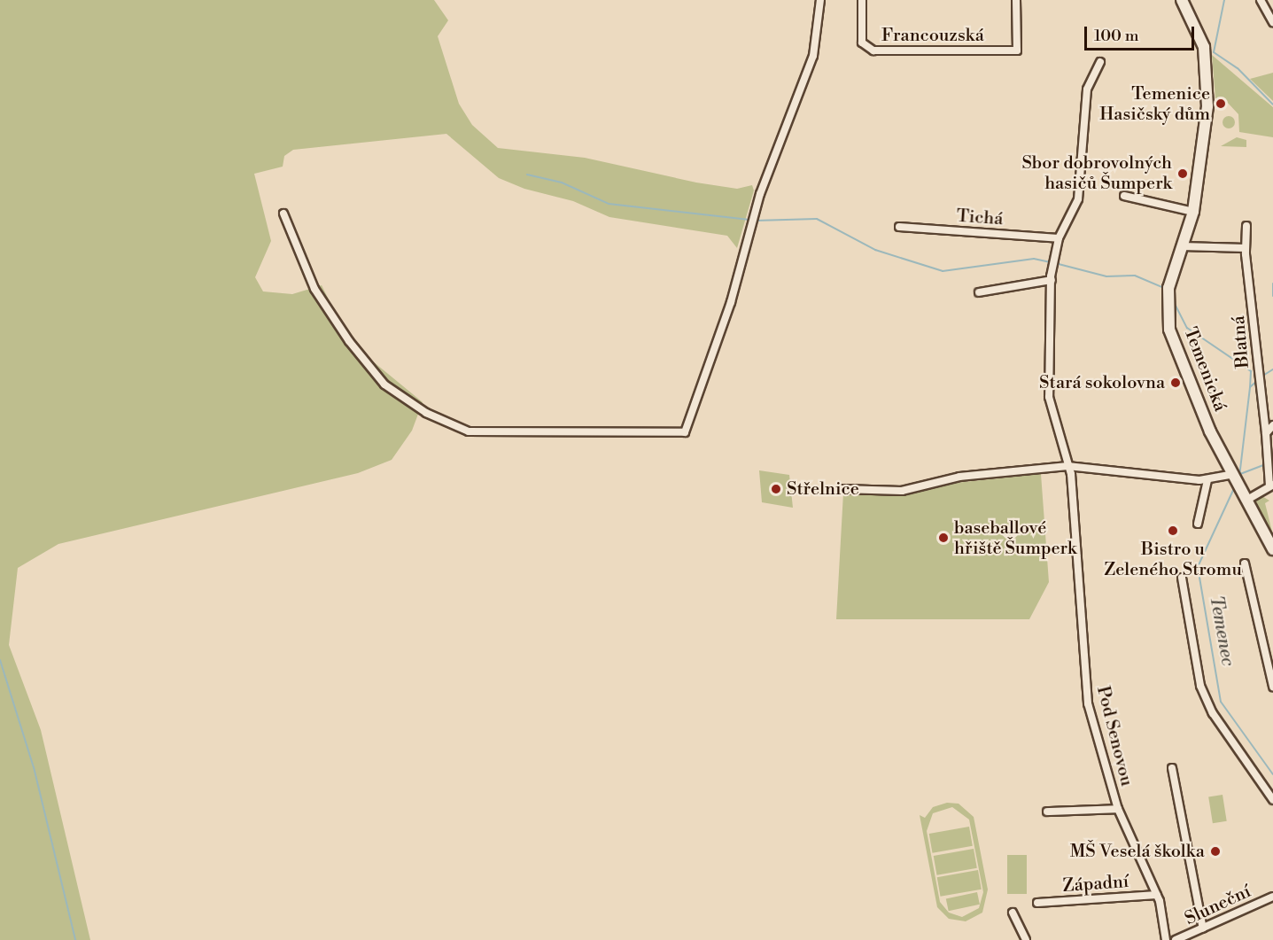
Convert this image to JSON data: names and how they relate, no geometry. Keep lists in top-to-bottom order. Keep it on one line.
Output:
{"streets":{"street":["Francouzská","Tichá","Blatná","Temenická","Pod Senovou","Západní","Sluneční"]},"crossings":[["Tichá","Pod Senovou"],["Pod Senovou","Západní"]],"water":["Temenec"],"places":["Temenice Hasičský dům","Sbor dobrovolných hasičů Šumperk","Stará sokolovna","Střelnice","Bistro u Zeleného Stromu","baseballové hřiště Šumperk","MŠ Veselá školka"],"scale_bar":"100 m"}
